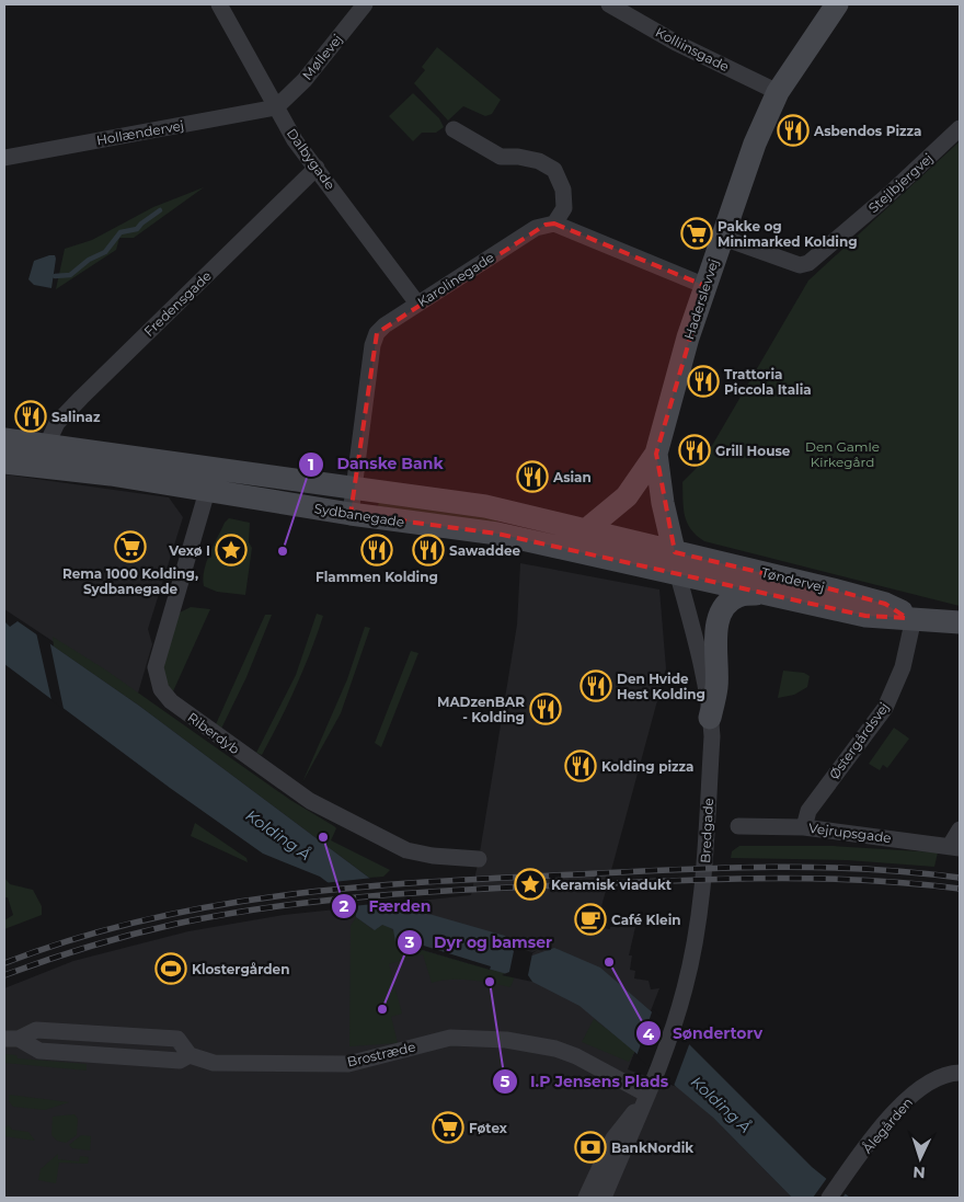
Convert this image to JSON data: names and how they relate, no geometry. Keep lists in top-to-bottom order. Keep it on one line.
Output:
{"streets":{"main road":["Haderslevvej","Sydbanegade","Tøndervej","Bredgade"],"street":["Kolliinsgade","Møllevej","Hollændervej","Dalbygade","Stejlbjergvej","Karolinegade","Fredensgade","Riberdyb","Østergårdsvej","Vejrupsgade","Brostræde","Ålegården"]},"crossings":[["Kolliinsgade","Haderslevvej"],["Møllevej","Hollændervej"],["Møllevej","Dalbygade"],["Hollændervej","Dalbygade"],["Dalbygade","Karolinegade"],["Dalbygade","Fredensgade"],["Stejlbjergvej","Haderslevvej"],["Karolinegade","Sydbanegade"],["Haderslevvej","Sydbanegade"],["Haderslevvej","Tøndervej"],["Haderslevvej","Bredgade"],["Fredensgade","Sydbanegade"],["Sydbanegade","Tøndervej"],["Sydbanegade","Riberdyb"],["Sydbanegade","Bredgade"],["Tøndervej","Østergårdsvej"],["Tøndervej","Bredgade"],["Østergårdsvej","Vejrupsgade"],["Bredgade","Brostræde"]],"water":["Kolding Å"],"parks":["Den Gamle Kirkegård"],"places":{"restaurant":["Asbendos Pizza","Trattoria Piccola Italia","Salinaz","Grill House","Asian","Flammen Kolding","Sawaddee","Den Hvide Hest Kolding","MADzenBAR - Kolding","Kolding pizza"],"supermarket":["Pakke og Minimarked Kolding","Rema 1000 Kolding, Sydbanegade","Føtex"],"place":["Vexø I","Keramisk viadukt"],"other":["Danske Bank","Færden","Søndertorv","I.P Jensens Plads","Dyr og bamser"],"cafe":["Café Klein"],"sports":["Klostergården"],"bank":["BankNordik"]},"north":"bottom"}
